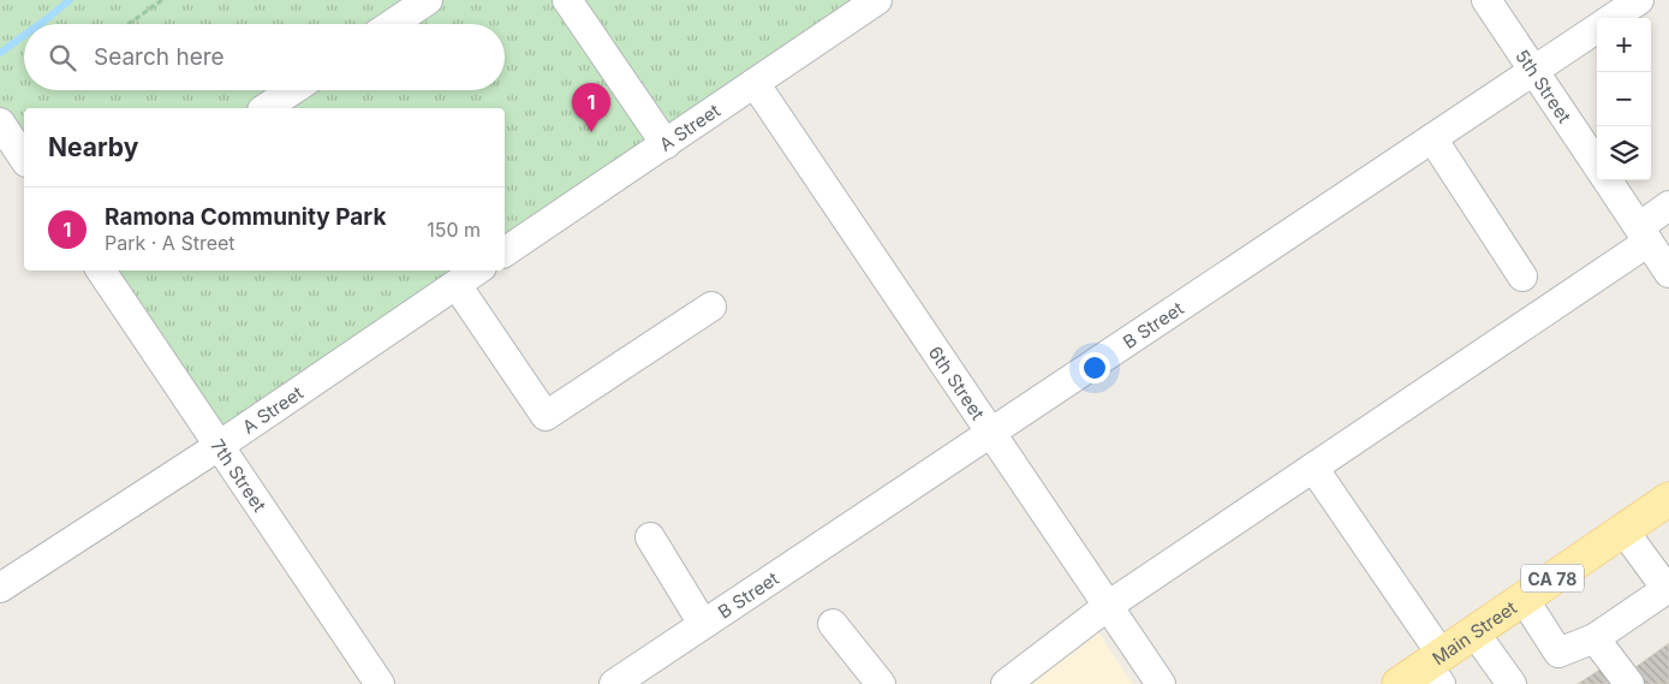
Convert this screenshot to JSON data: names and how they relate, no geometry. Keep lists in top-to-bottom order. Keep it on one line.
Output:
{"streets":{"main road":["CA 78","Main Street"],"street":["5th Street","A Street","B Street","6th Street","7th Street"]},"crossings":[["5th Street","B Street"],["A Street","6th Street"],["A Street","7th Street"],["B Street","6th Street"]],"page":{"map_buttons":["+","−"],"search":"Search here","pins":"1","heading":"Nearby","list":[{"mark":"1","name":"Ramona Community Park","note":"Park · A Street","value":"150 m"}]}}
